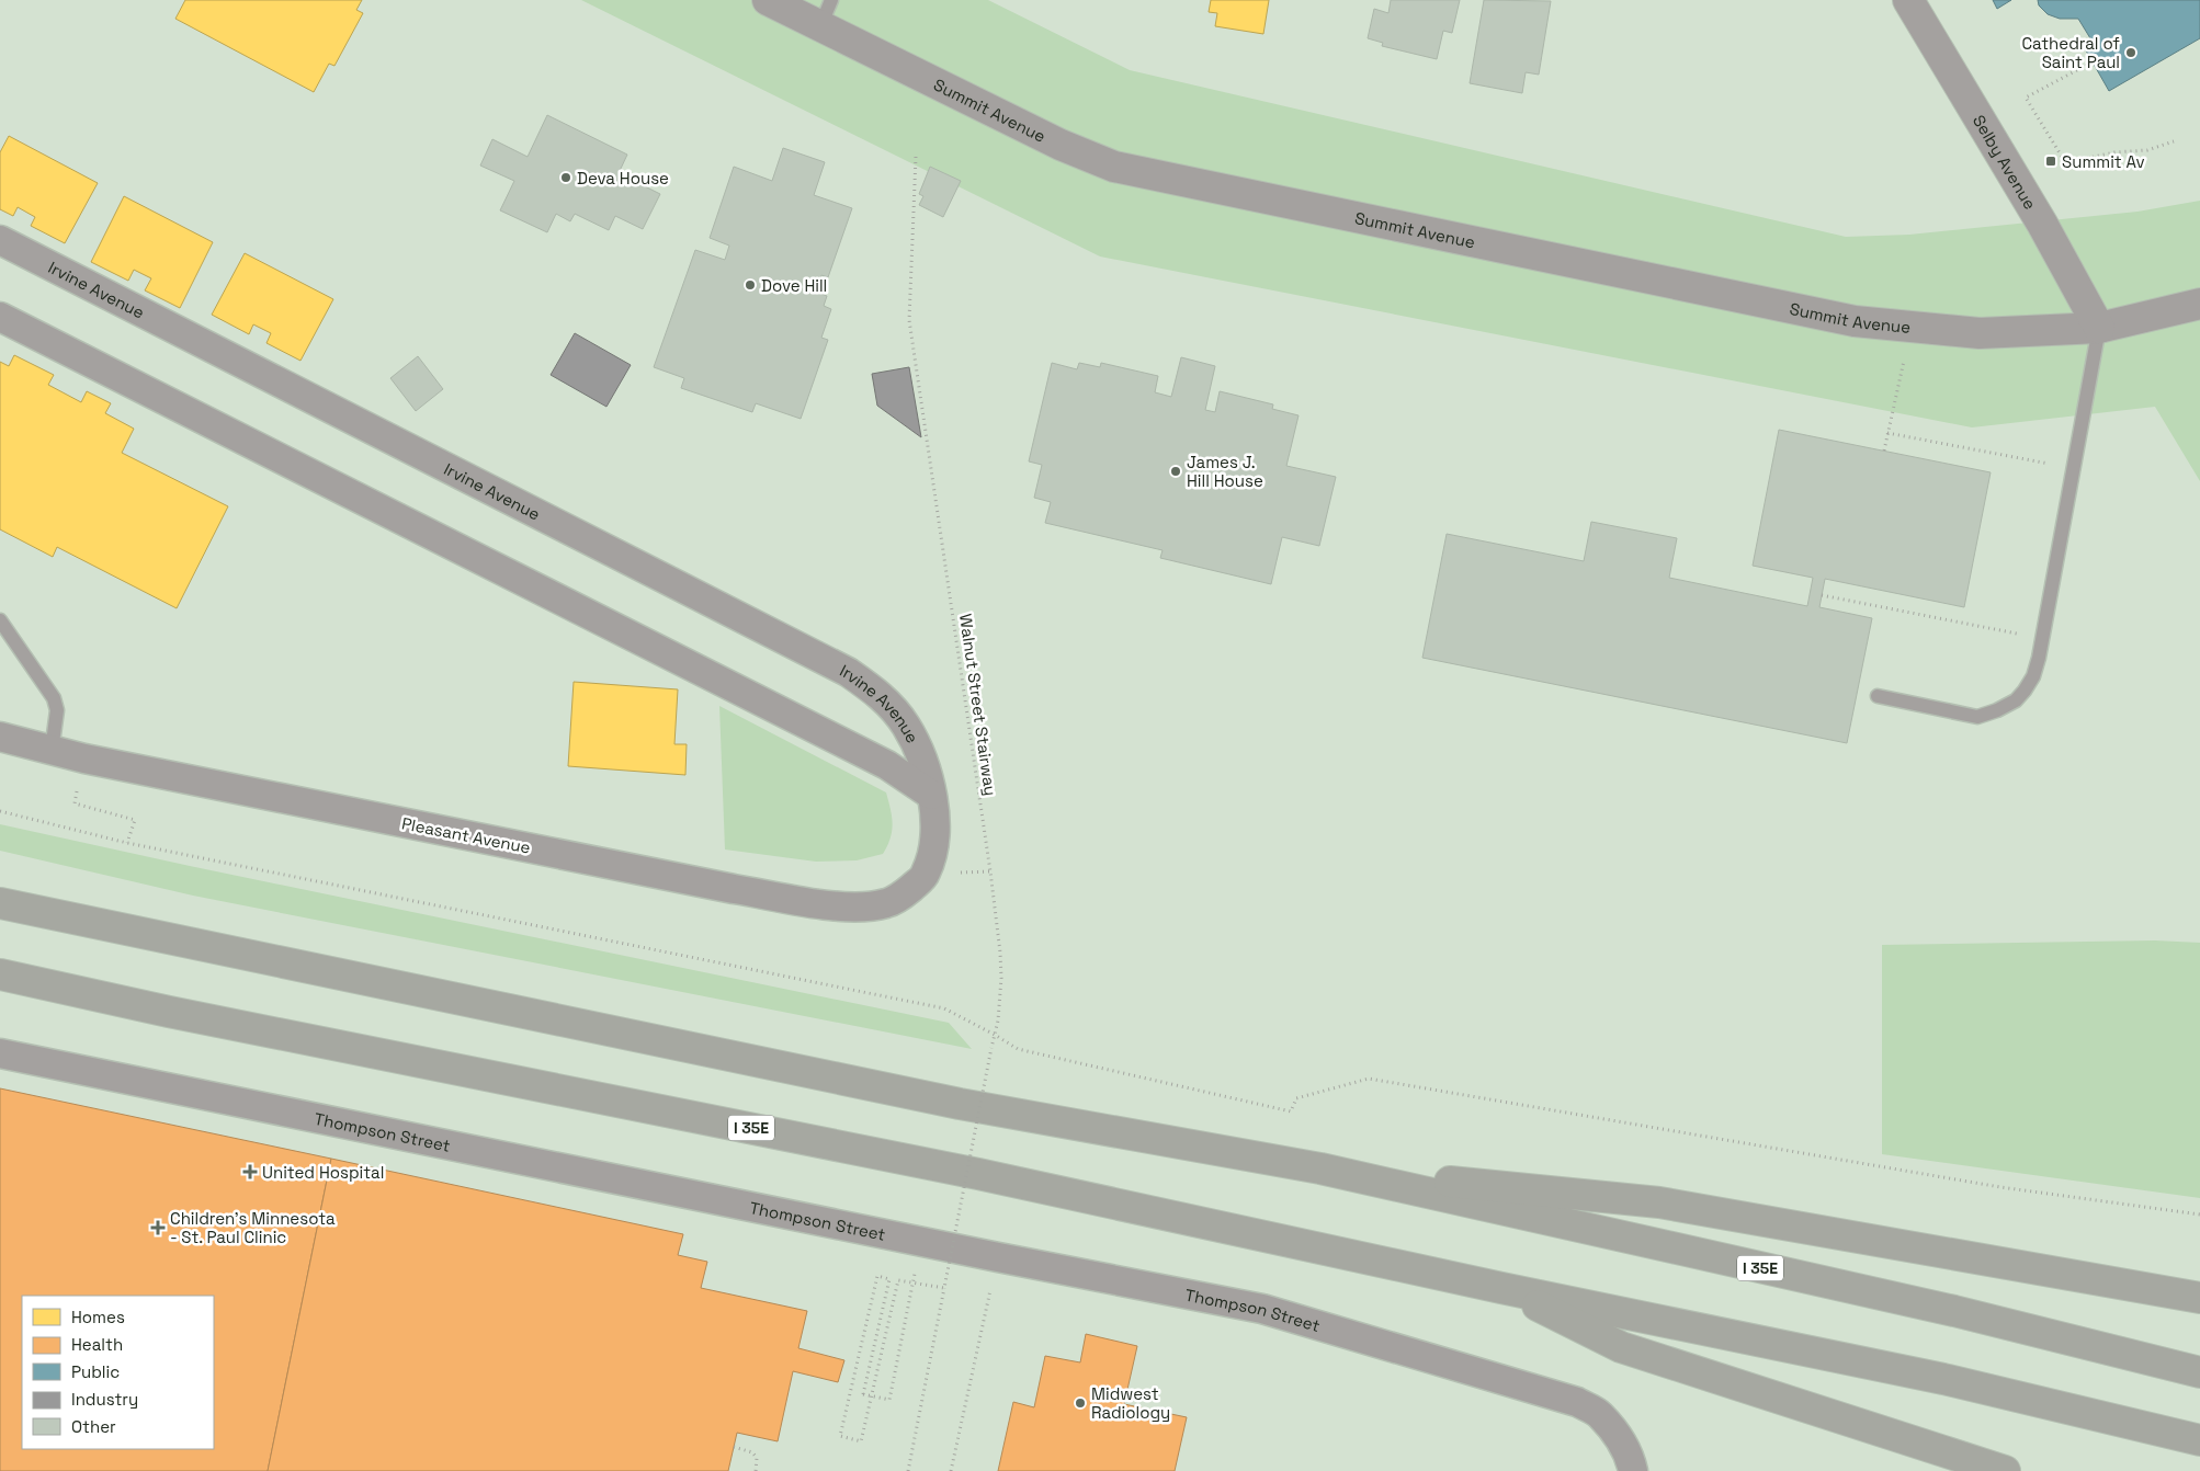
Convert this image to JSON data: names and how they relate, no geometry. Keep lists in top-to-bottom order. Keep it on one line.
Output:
{"streets":{"highway":["I 35E"],"street":["Summit Avenue","Selby Avenue","Irvine Avenue","Pleasant Avenue","Thompson Street"],"path":["Walnut Street Stairway"]},"crossings":[["Summit Avenue","Selby Avenue"],["Irvine Avenue","Pleasant Avenue"]],"places":{"other":["Cathedral of Saint Paul","Deva House","Dove Hill","James J. Hill House","Midwest Radiology"],"transit":["Summit Av"],"health":["United Hospital","Children's Minnesota - St. Paul Clinic"]},"legend":["Homes","Health","Public","Industry","Other"]}
